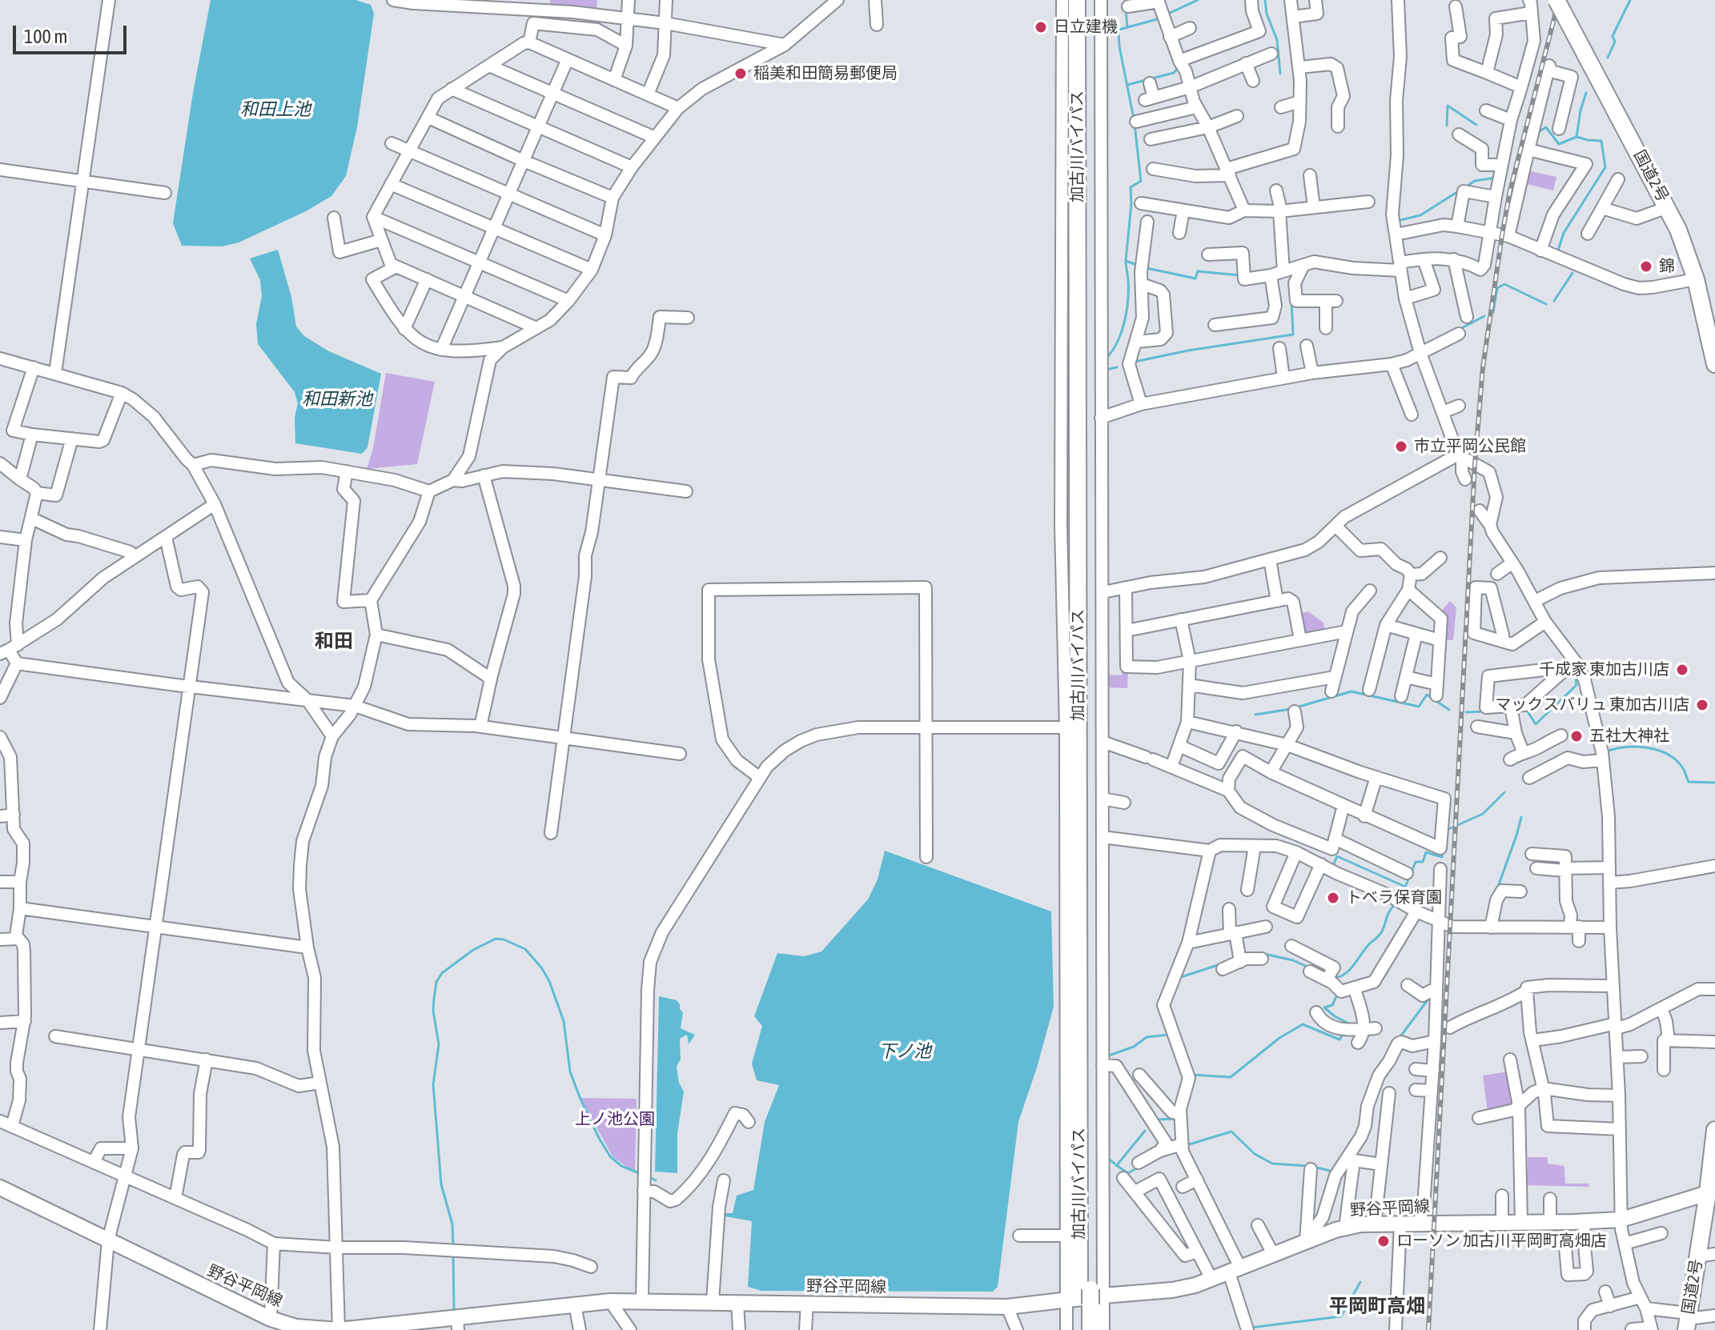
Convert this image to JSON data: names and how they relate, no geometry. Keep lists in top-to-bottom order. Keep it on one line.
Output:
{"streets":{"highway":["加古川バイパス","国道2号"],"main road":["野谷平岡線"]},"crossings":[["加古川バイパス","野谷平岡線"],["国道2号","野谷平岡線"]],"districts":["和田","平岡町高畑"],"water":["和田上池","和田新池","下ノ池"],"parks":["上ノ池公園"],"places":["日立建機","稲美和田簡易郵便局","錦","市立平岡公民館","千成家 東加古川店","マックスバリュ 東加古川店","五社大神社","トベラ保育園","ローソン 加古川平岡町高畑店"],"scale_bar":"100 m"}
